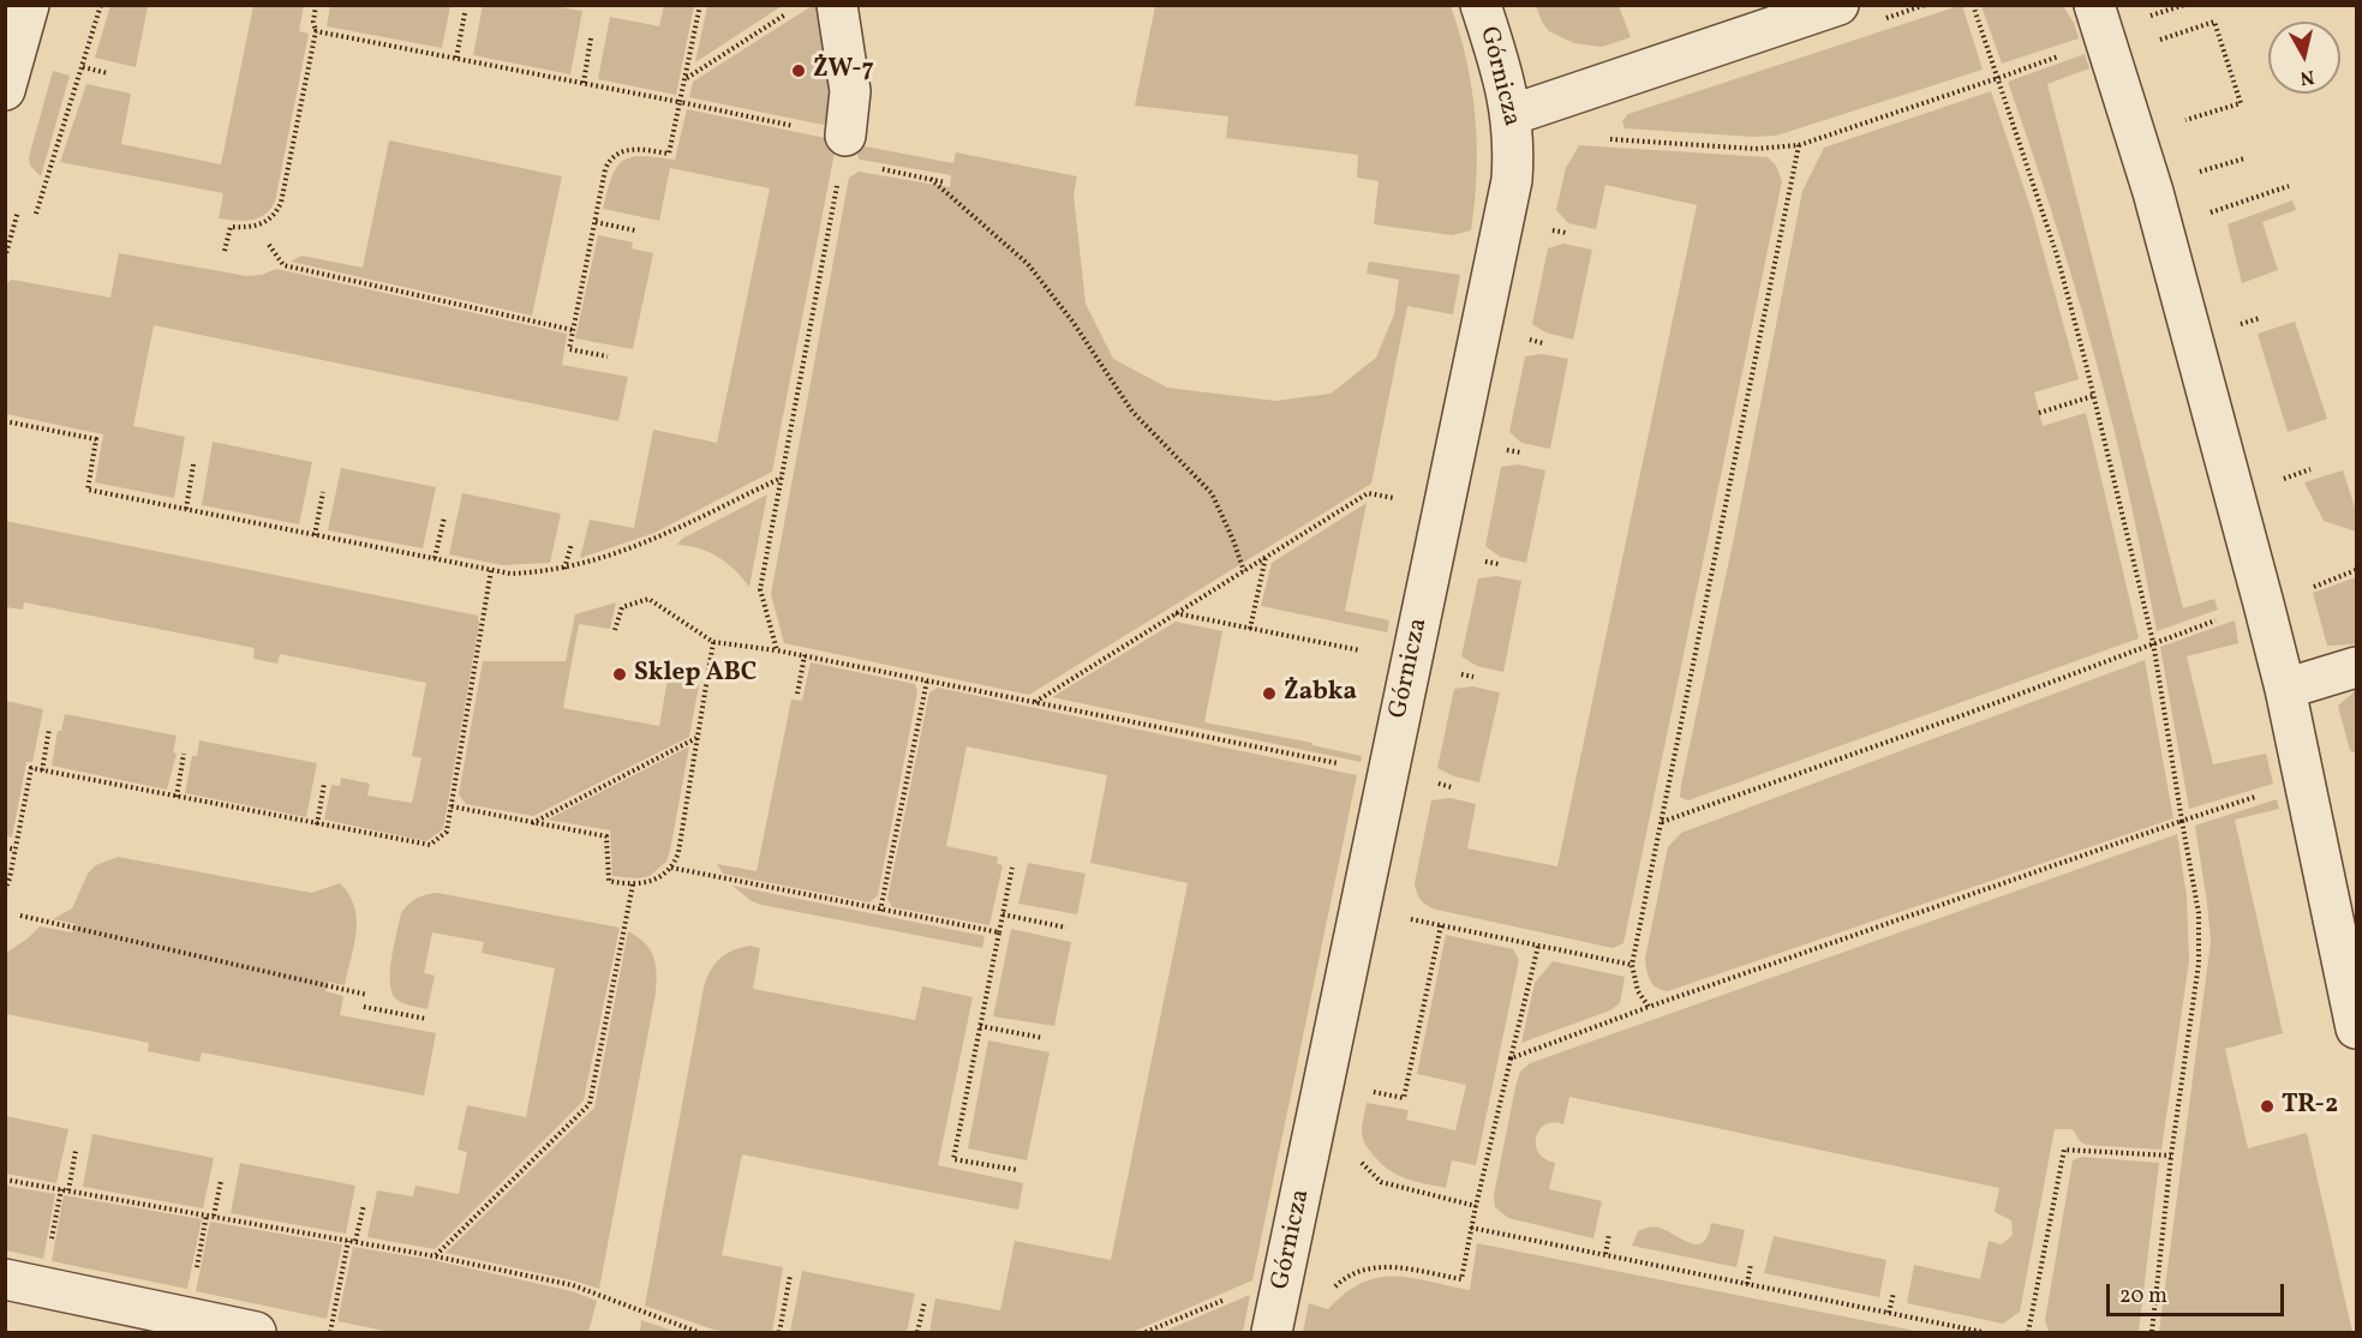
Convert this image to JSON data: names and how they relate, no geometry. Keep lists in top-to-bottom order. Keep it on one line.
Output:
{"streets":{"street":["Górnicza"]},"places":["ŻW-7","Sklep ABC","Żabka","TR-2"],"scale_bar":"20 m","north":"bottom"}
